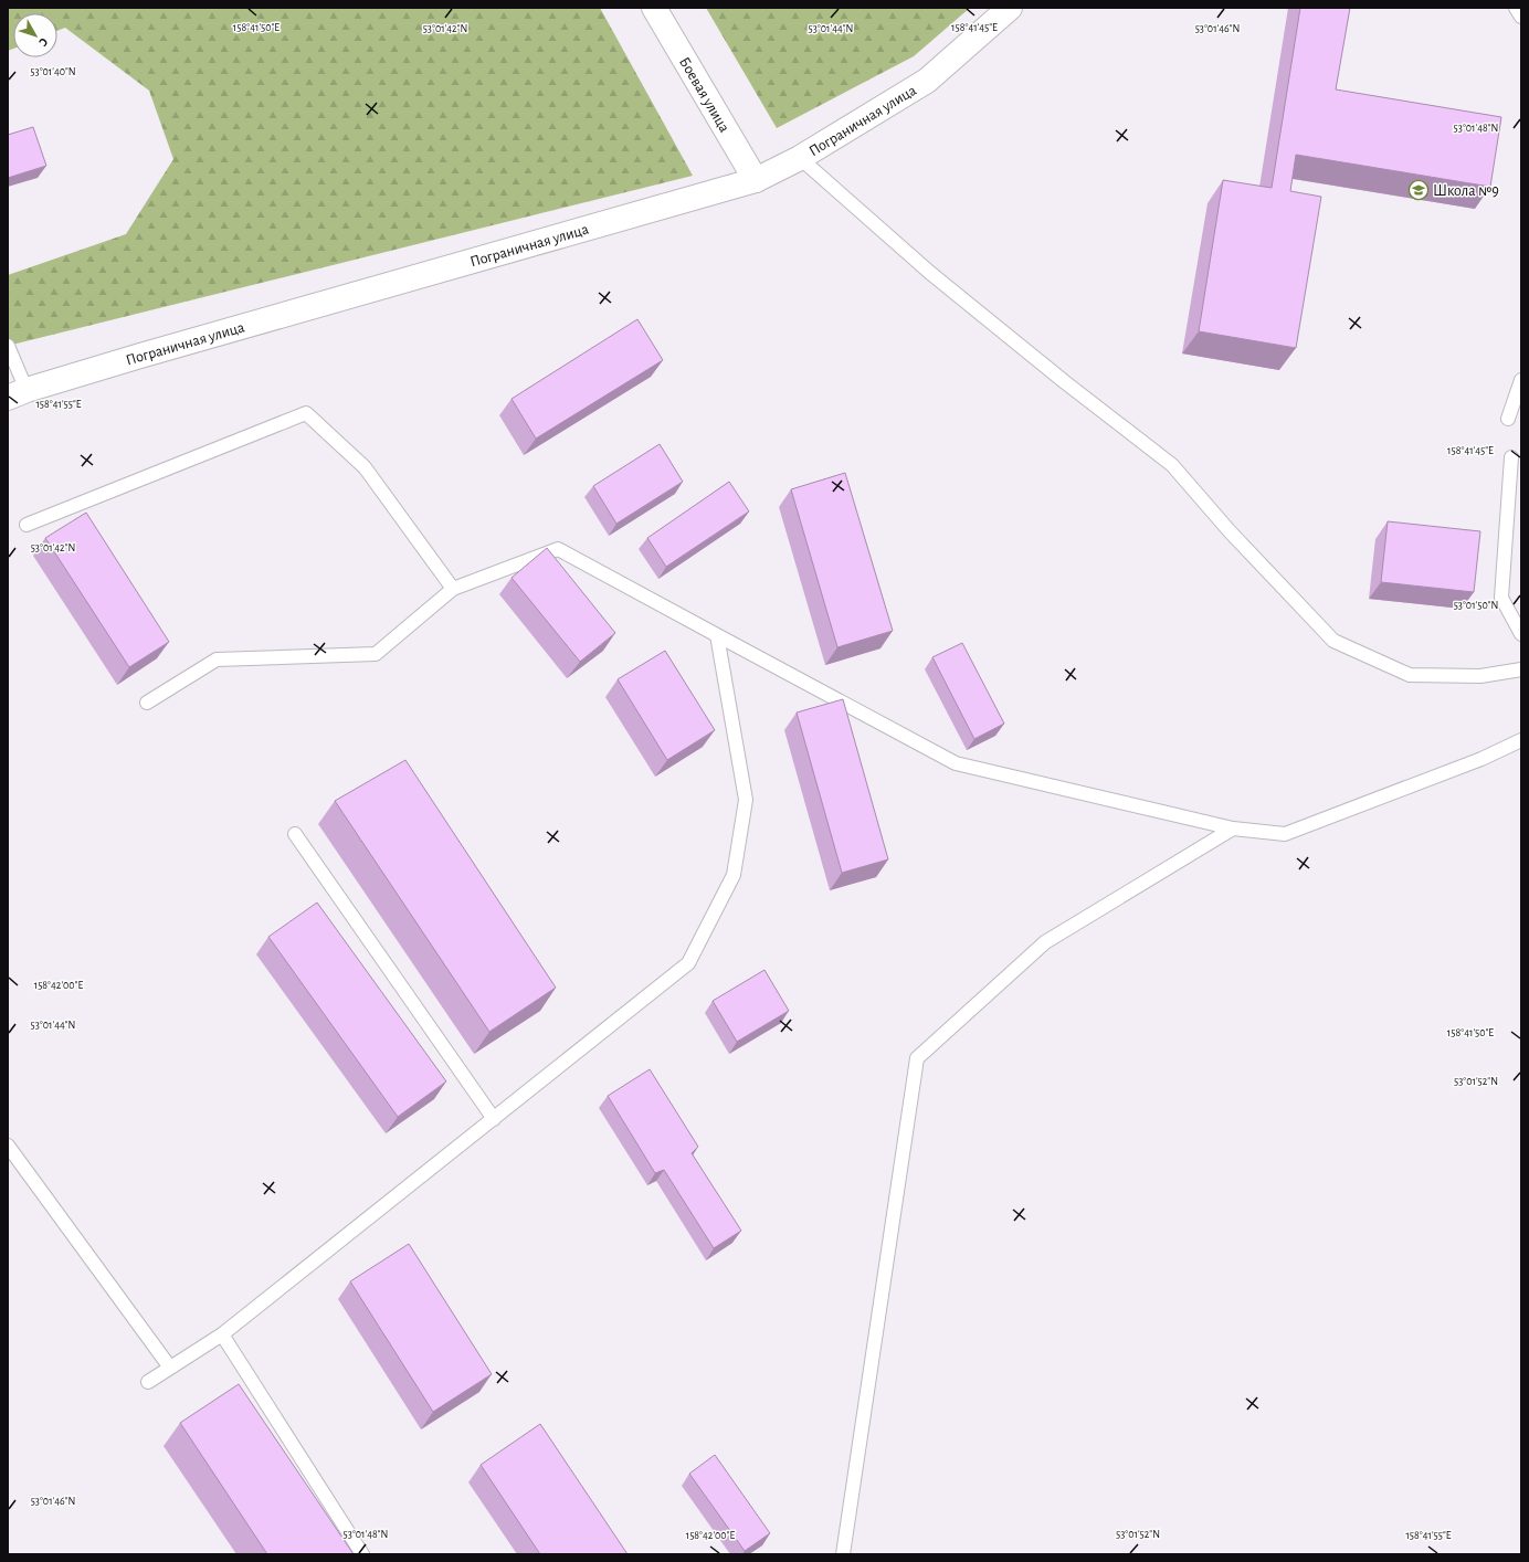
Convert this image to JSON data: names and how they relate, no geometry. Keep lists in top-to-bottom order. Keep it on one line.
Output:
{"streets":{"street":["Боевая улица","Пограничная улица"]},"crossings":[["Боевая улица","Пограничная улица"]],"places":{"school or university":["Школа №9"]},"north":"bottom right","coordinates":["158°41'45\"E","158°41'50\"E","53°01'42\"N","53°01'44\"N","53°01'46\"N","53°01'40\"N","53°01'48\"N","158°41'55\"E","53°01'50\"N","158°42'00\"E","53°01'52\"N"]}
